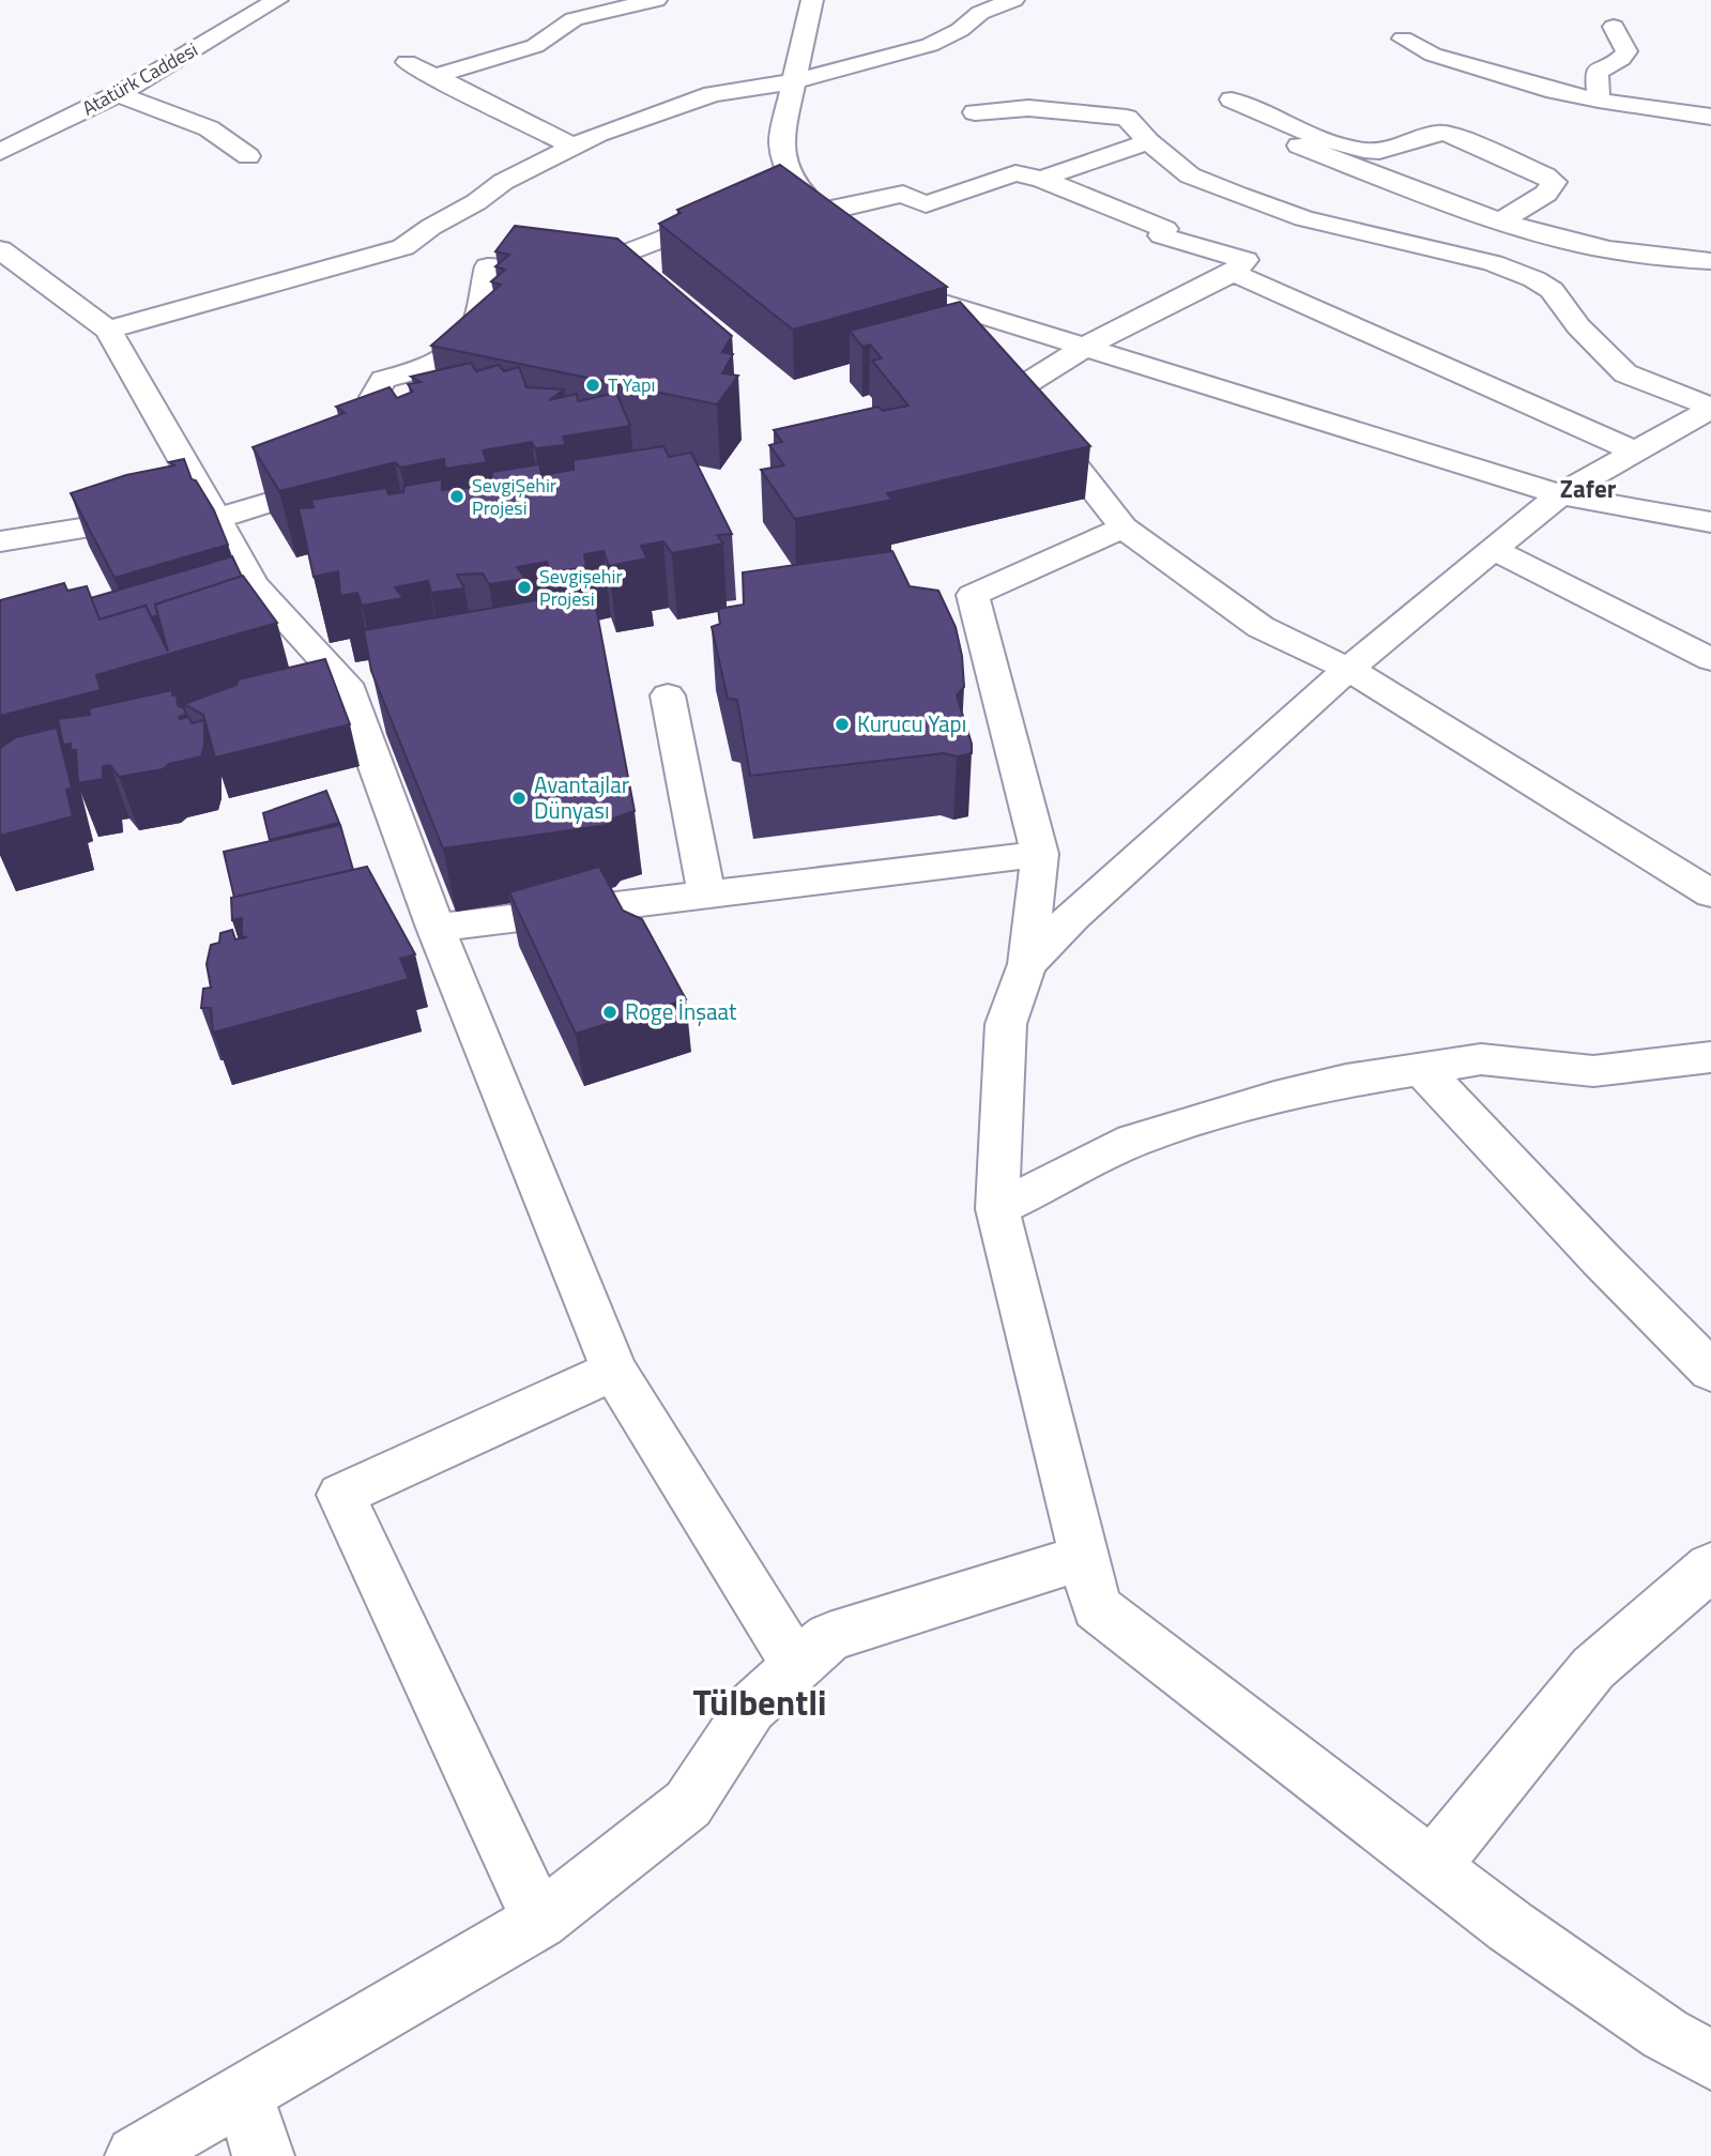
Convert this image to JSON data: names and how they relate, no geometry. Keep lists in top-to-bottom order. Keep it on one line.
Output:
{"streets":{"street":["Atatürk Caddesi"]},"districts":["Zafer","Tülbentli"],"places":["T Yapı","SevgiŞehir Projesi","Sevgişehir Projesi","Kurucu Yapı","Avantajlar Dünyası","Roge İnşaat"]}
